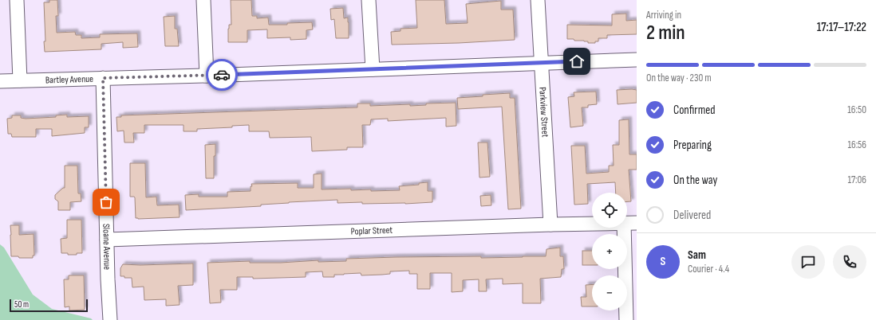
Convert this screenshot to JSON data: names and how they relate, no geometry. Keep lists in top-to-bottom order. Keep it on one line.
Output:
{"streets":{"street":["Bartley Avenue","Parkview Street","Poplar Street","Sloane Avenue"]},"crossings":[["Bartley Avenue","Parkview Street"],["Bartley Avenue","Sloane Avenue"],["Parkview Street","Poplar Street"],["Poplar Street","Sloane Avenue"]],"scale_bar":"50 m","page":{"heading":["2 min","Arriving in","17:17–17:22"],"panel":["Sam","Courier · 4.4"],"bar":"On the way · 230 m","list":[["Confirmed","16:50"],["Preparing","16:56"],["On the way","17:06"],"Delivered"],"map_buttons":["+","−"],"round":"S","scale":"50 m"}}
